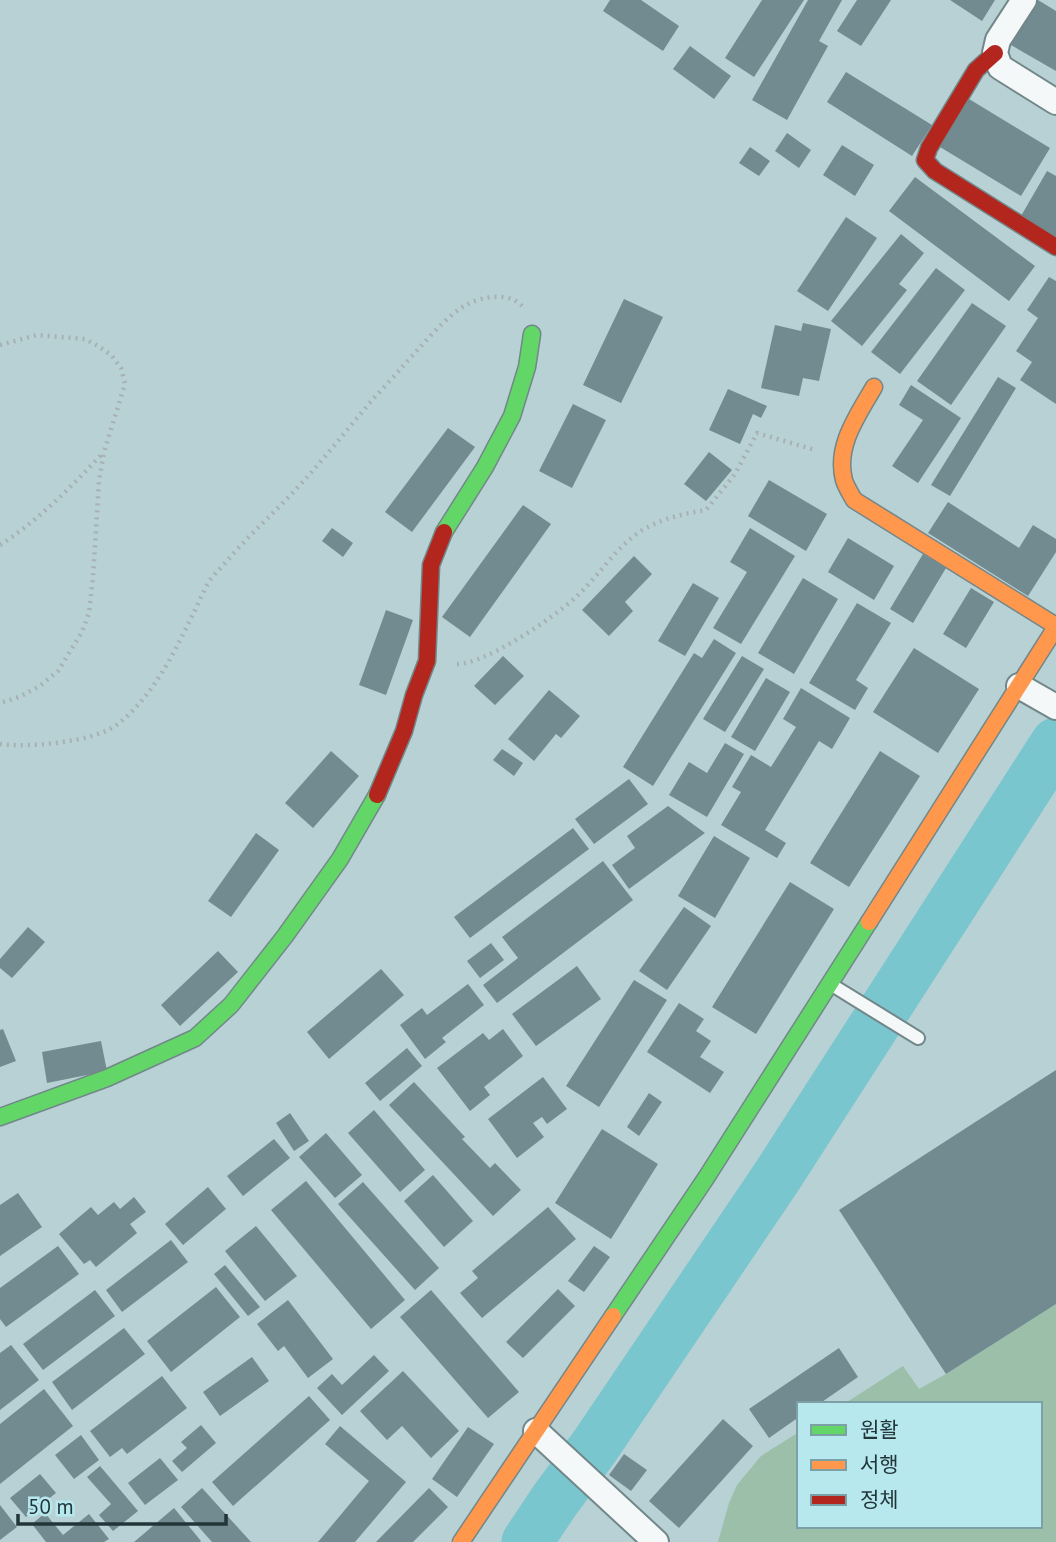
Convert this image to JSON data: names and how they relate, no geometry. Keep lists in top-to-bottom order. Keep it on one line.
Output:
{"legend":["원활","서행","정체"],"scale_bar":"50 m"}
